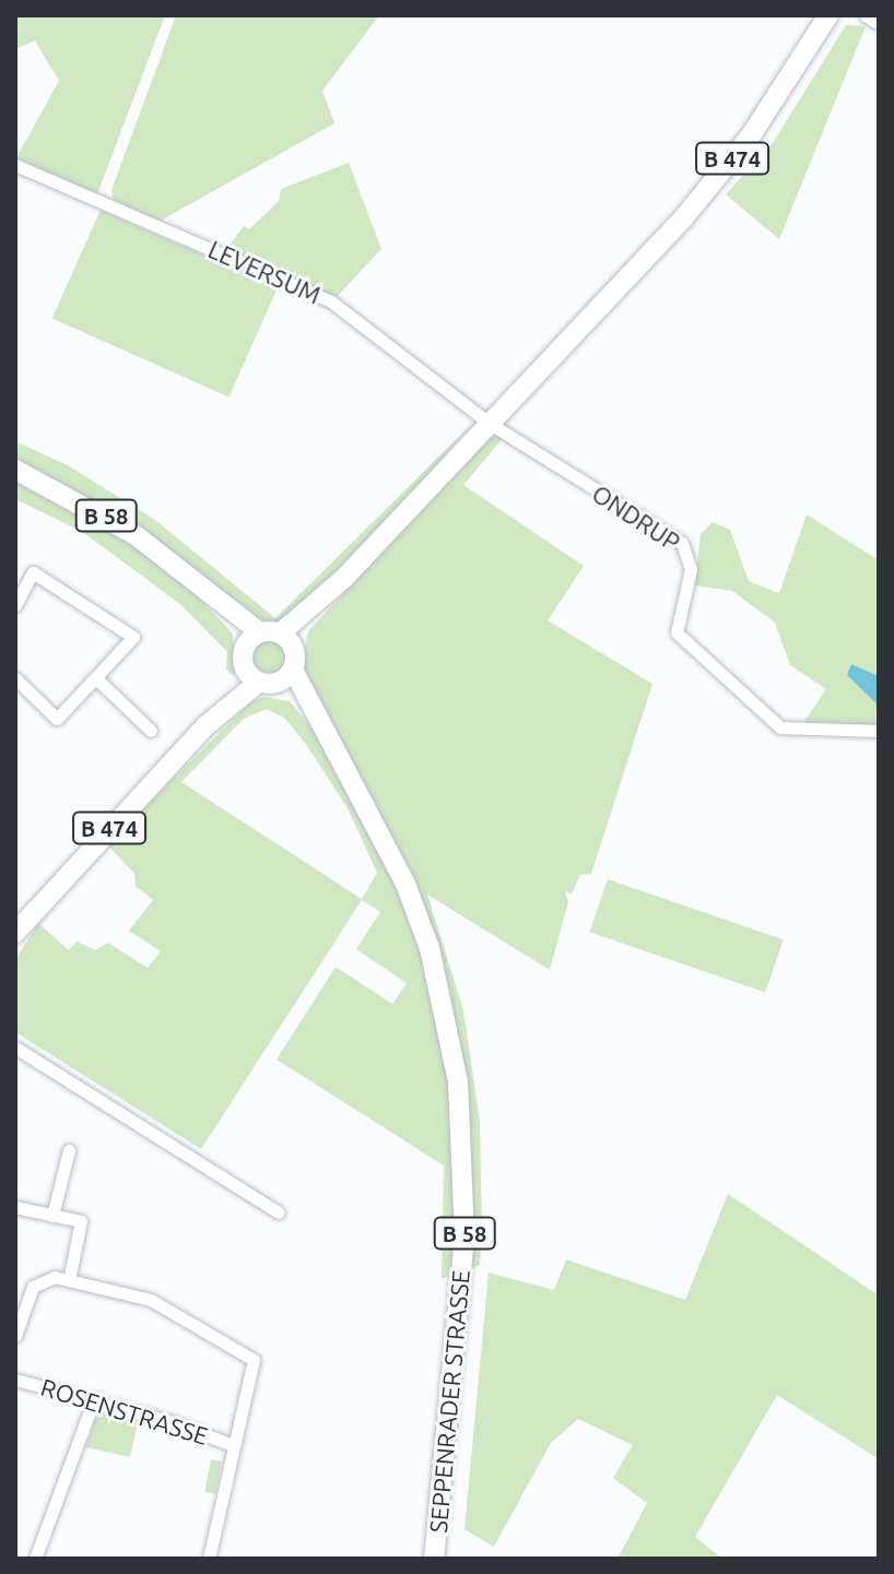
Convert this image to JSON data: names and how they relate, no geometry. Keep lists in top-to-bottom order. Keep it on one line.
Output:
{"streets":{"main road":["B 474","B 58","SEPPENRADER STRASSE"],"street":["LEVERSUM","ONDRUP","ROSENSTRASSE"]},"crossings":[["B 474","LEVERSUM"],["B 474","B 58"],["B 474","ONDRUP"],["B 474","SEPPENRADER STRASSE"],["LEVERSUM","ONDRUP"]]}
